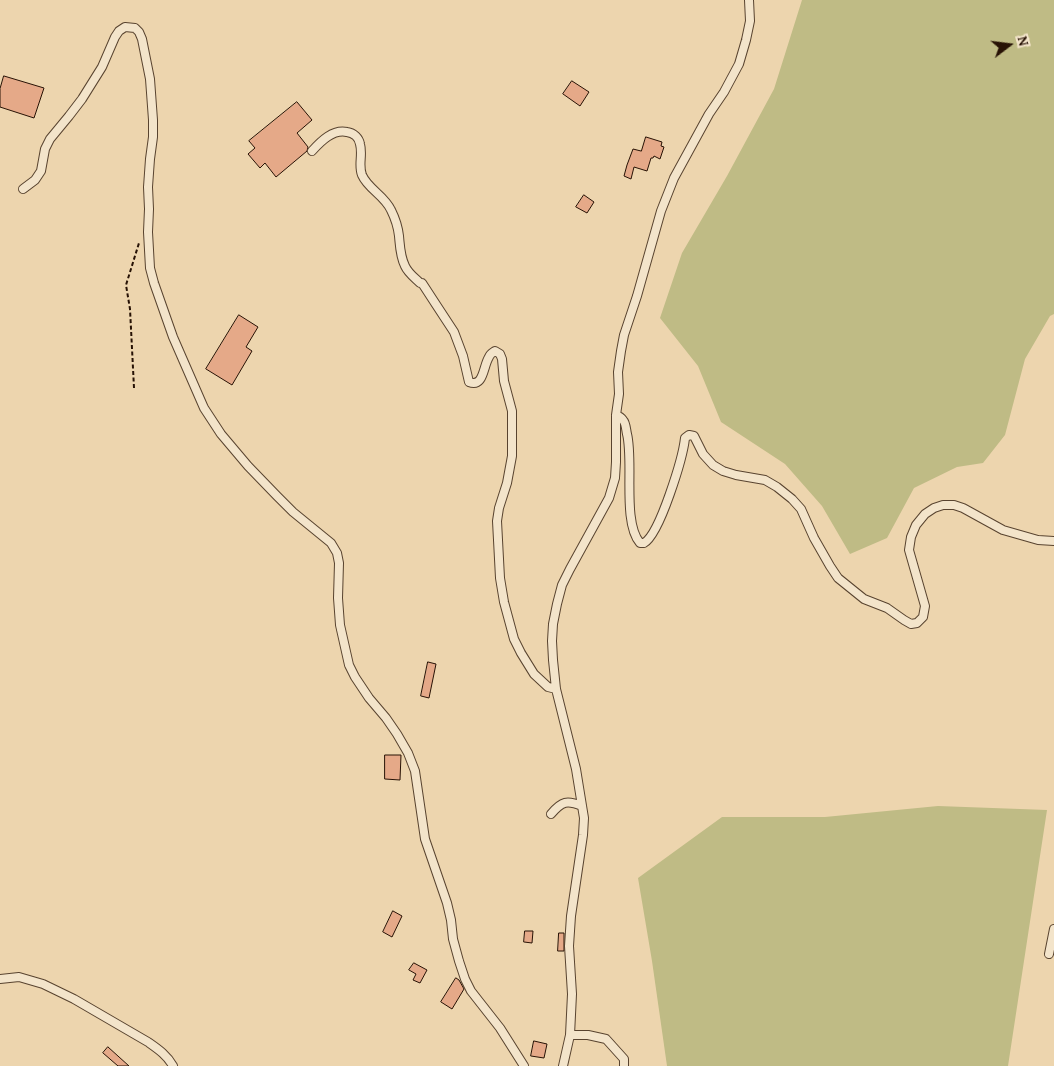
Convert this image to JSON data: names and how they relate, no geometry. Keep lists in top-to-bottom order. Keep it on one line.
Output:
{"north":"right"}
